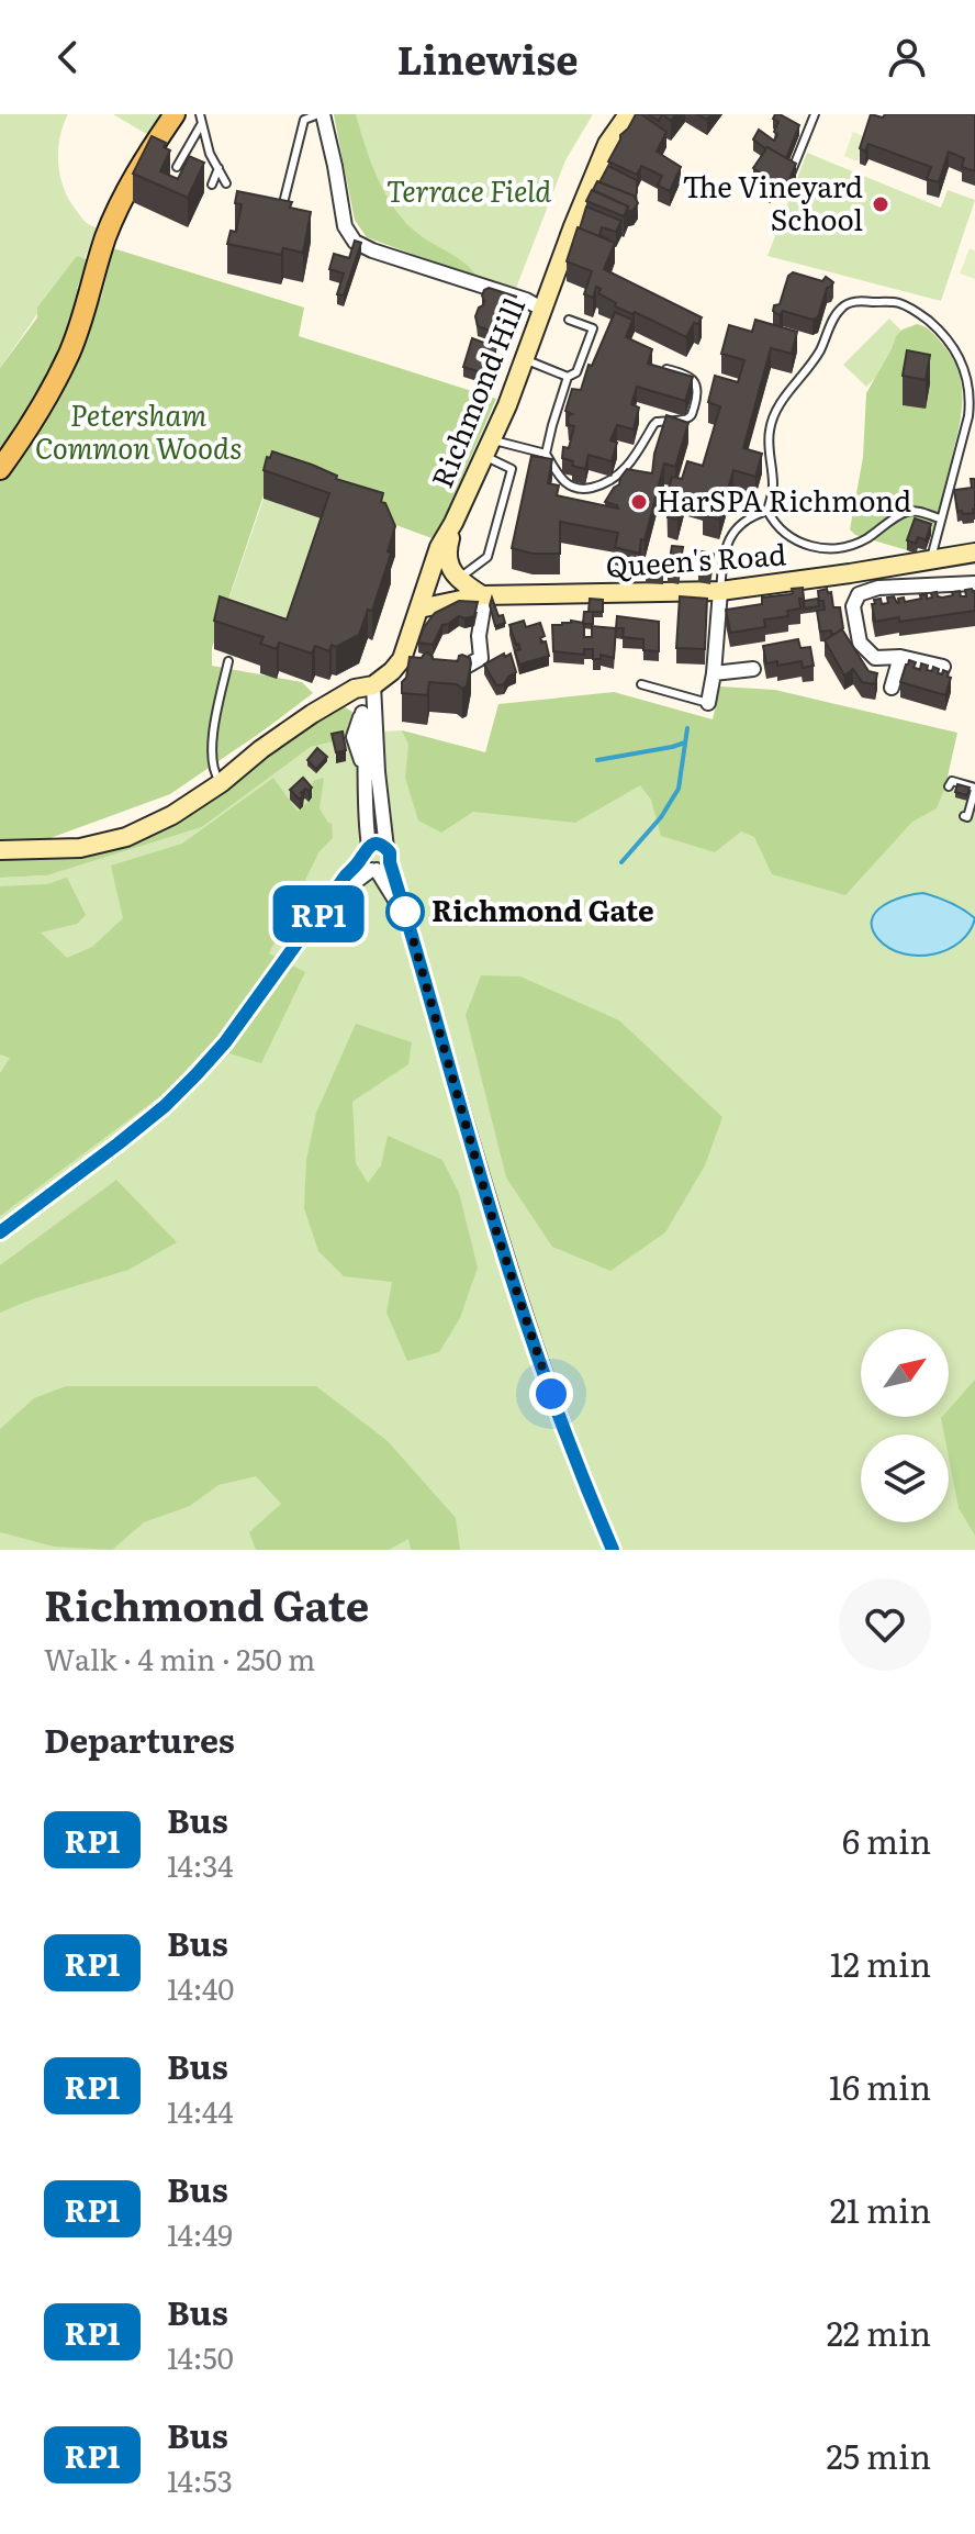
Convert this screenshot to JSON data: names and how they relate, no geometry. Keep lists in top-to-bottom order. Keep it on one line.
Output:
{"streets":{"main road":["Richmond Hill","Queen's Road"]},"crossings":[["Richmond Hill","Queen's Road"]],"parks":["Terrace Field","Petersham Common Woods"],"places":["The Vineyard School","HarSPA Richmond","Richmond Gate"],"lines":["bus line RP1"],"north":"top right","page":{"header":"Linewise","on_map":"RP1","heading":[["Richmond Gate","Walk · 4 min · 250 m"],"Departures"],"list":[{"mark":"RP1","name":"Bus","note":"14:34","value":"6 min"},{"mark":"RP1","name":"Bus","note":"14:40","value":"12 min"},{"mark":"RP1","name":"Bus","note":"14:44","value":"16 min"},{"mark":"RP1","name":"Bus","note":"14:49","value":"21 min"},{"mark":"RP1","name":"Bus","note":"14:50","value":"22 min"},{"mark":"RP1","name":"Bus","note":"14:53","value":"25 min"}]}}
